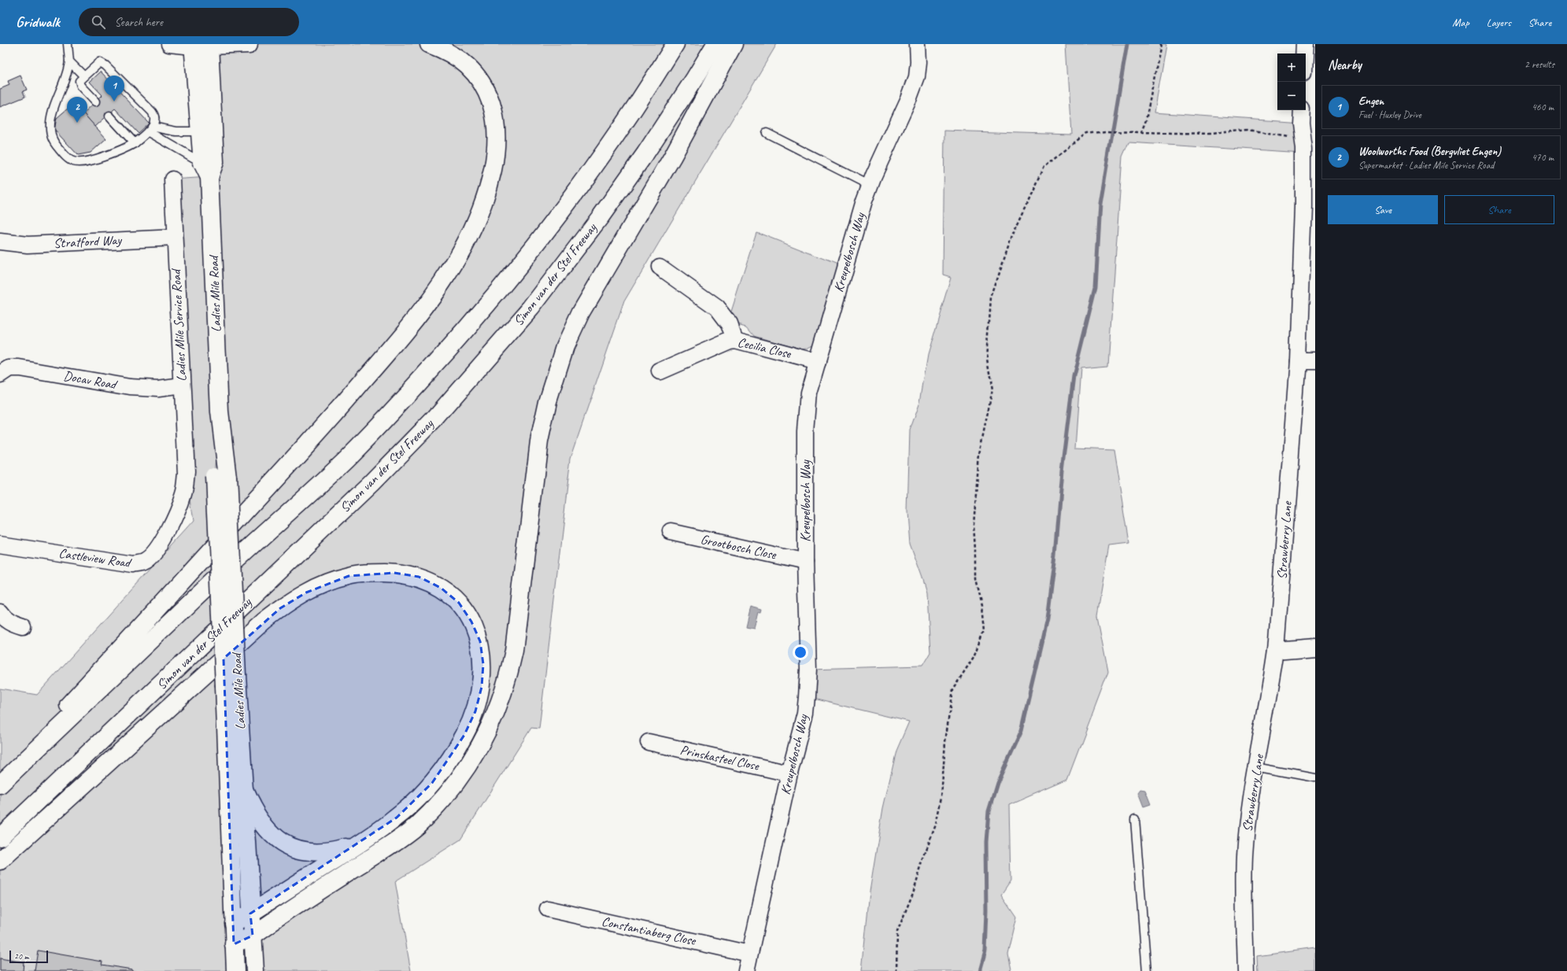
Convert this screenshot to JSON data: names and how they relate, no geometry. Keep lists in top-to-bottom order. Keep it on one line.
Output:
{"streets":{"main road":["Simon van der Stel Freeway","Ladies Mile Road"],"street":["Stratford Way","Kreupelbosch Way","Ladies Mile Service Road","Cecilia Close","Docav Road","Strawberry Lane","Grootbosch Close","Castleview Road","Prinskasteel Close","Constantiaberg Close"]},"crossings":[["Stratford Way","Ladies Mile Service Road"],["Kreupelbosch Way","Cecilia Close"],["Kreupelbosch Way","Grootbosch Close"],["Kreupelbosch Way","Prinskasteel Close"],["Kreupelbosch Way","Constantiaberg Close"],["Ladies Mile Service Road","Docav Road"],["Ladies Mile Service Road","Castleview Road"]],"scale_bar":"20 m","page":{"header":"Gridwalk","search":"Search here","nav":["Map","Layers","Share"],"heading":["Nearby","2 results"],"map_buttons":["+","−"],"pins":["1","2"],"list":[{"mark":"1","name":"Engen","note":"Fuel · Huxley Drive","value":"460 m"},{"mark":"2","name":"Woolworths Food (Bergvliet Engen)","note":"Supermarket · Ladies Mile Service Road","value":"470 m"}],"buttons":["Save","Share"],"scale":"20 m"}}
